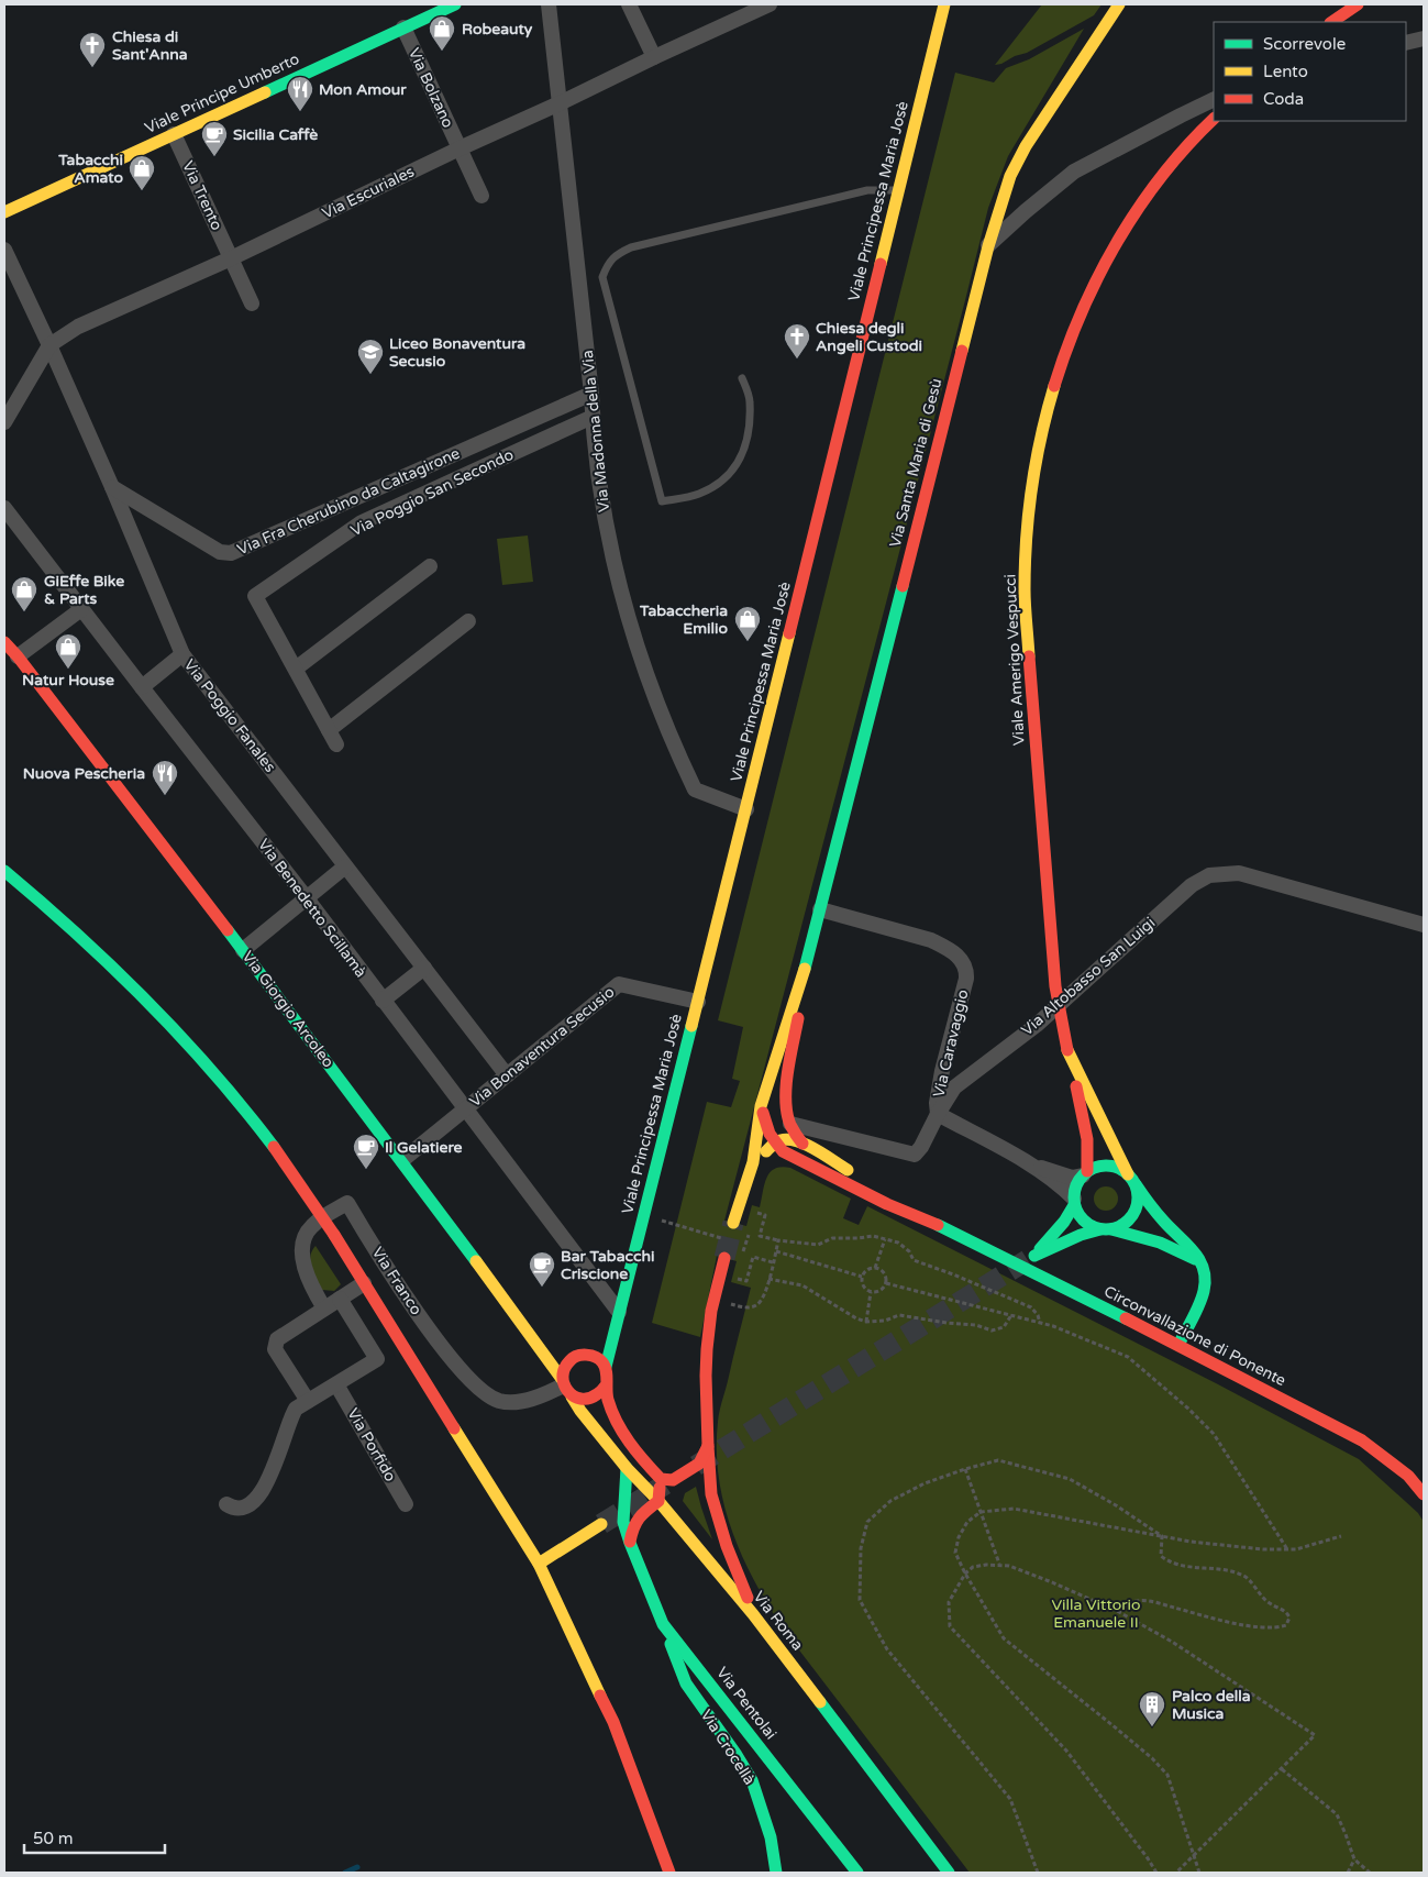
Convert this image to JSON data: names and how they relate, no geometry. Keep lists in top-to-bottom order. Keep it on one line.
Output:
{"streets":{"main road":["Viale Principe Umberto","Viale Principessa Maria Josè","Via Santa Maria di Gesù","Viale Amerigo Vespucci","Via Giorgio Arcoleo","Circonvallazione di Ponente","Via Roma","Via Pentolai","Via Crocellà"],"street":["Via Bolzano","Via Escuriales","Via Trento","Via Madonna della Via","Via Poggio San Secondo","Via Fra Cherubino da Caltagirone","Via Poggio Fanales","Via Benedetto Scillamà","Via Altobasso San Luigi","Via Caravaggio","Via Bonaventura Secusio","Via Franco","Via Porfido"]},"crossings":[["Via Bolzano","Viale Principe Umberto"],["Via Bolzano","Via Escuriales"],["Viale Principe Umberto","Via Trento"],["Via Escuriales","Via Trento"],["Via Escuriales","Via Madonna della Via"],["Via Escuriales","Via Poggio Fanales"],["Viale Principessa Maria Josè","Via Madonna della Via"],["Viale Principessa Maria Josè","Via Benedetto Scillamà"],["Viale Principessa Maria Josè","Via Giorgio Arcoleo"],["Viale Principessa Maria Josè","Via Bonaventura Secusio"],["Viale Principessa Maria Josè","Via Franco"],["Viale Principessa Maria Josè","Via Roma"],["Via Madonna della Via","Via Poggio San Secondo"],["Via Madonna della Via","Via Fra Cherubino da Caltagirone"],["Via Santa Maria di Gesù","Via Caravaggio"],["Via Fra Cherubino da Caltagirone","Via Poggio Fanales"],["Via Poggio Fanales","Via Bonaventura Secusio"],["Via Benedetto Scillamà","Via Bonaventura Secusio"],["Via Altobasso San Luigi","Via Caravaggio"],["Via Giorgio Arcoleo","Via Bonaventura Secusio"],["Via Giorgio Arcoleo","Via Franco"],["Via Giorgio Arcoleo","Via Roma"],["Via Franco","Via Roma"],["Via Roma","Via Pentolai"],["Via Pentolai","Via Crocellà"]],"parks":["Villa Vittorio Emanuele II"],"places":{"shop":["Robeauty","Tabacchi Amato","GiEffe Bike & Parts","Tabaccheria Emilio","Natur House"],"church":["Chiesa di Sant'Anna","Chiesa degli Angeli Custodi"],"restaurant":["Mon Amour","Nuova Pescheria"],"cafe":["Sicilia Caffè","Il Gelatiere","Bar Tabacchi Criscione"],"school or university":["Liceo Bonaventura Secusio"],"building":["Palco della Musica"]},"legend":["Scorrevole","Lento","Coda"],"scale_bar":"50 m"}
